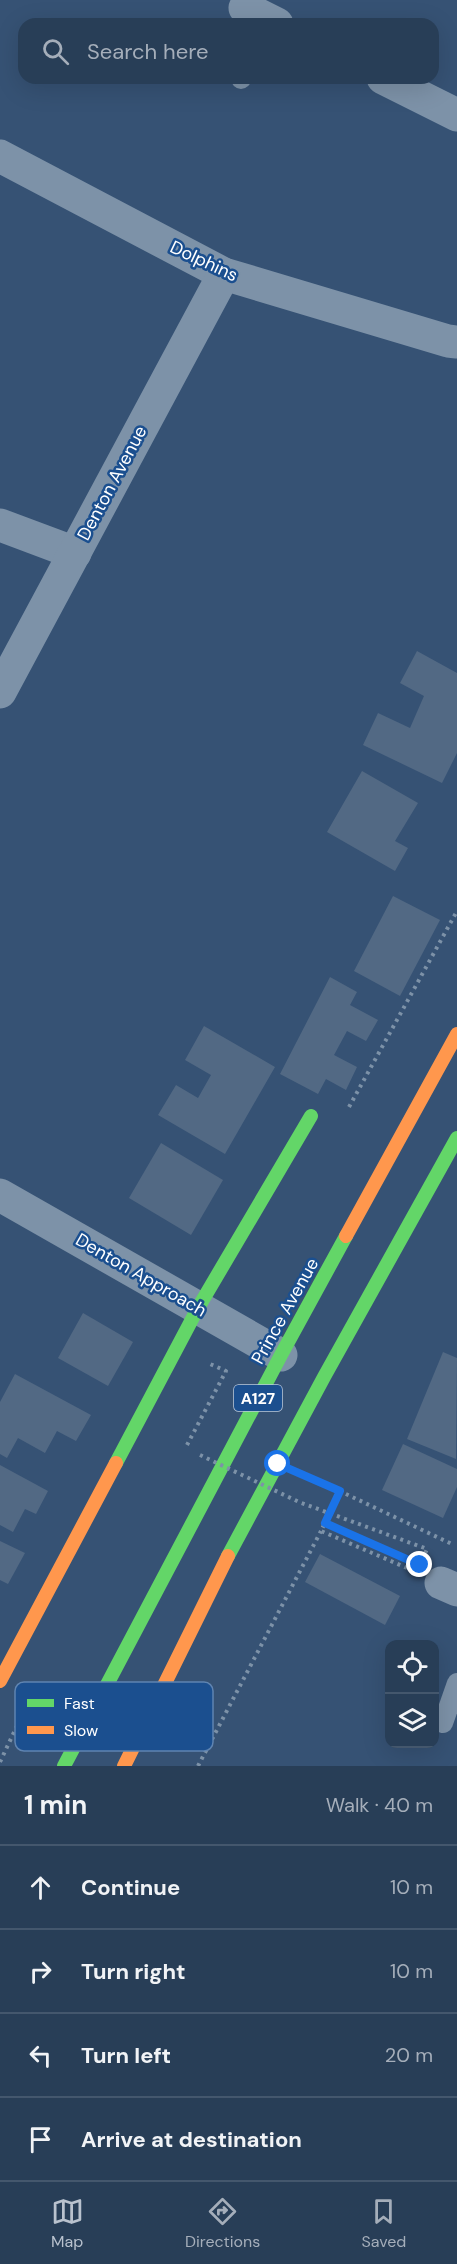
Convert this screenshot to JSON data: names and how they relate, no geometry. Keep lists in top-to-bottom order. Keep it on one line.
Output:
{"streets":{"main road":["Prince Avenue","A127"],"street":["Dolphins","Denton Avenue","Denton Approach"]},"crossings":[["Dolphins","Denton Avenue"],["Denton Approach","Prince Avenue"]],"legend":["Fast","Slow"],"page":{"search":"Search here","heading":["1 min","Walk · 40 m"],"list":[["Continue","10 m"],["Turn right","10 m"],["Turn left","20 m"],"Arrive at destination"],"nav":["Map","Directions","Saved"]}}
